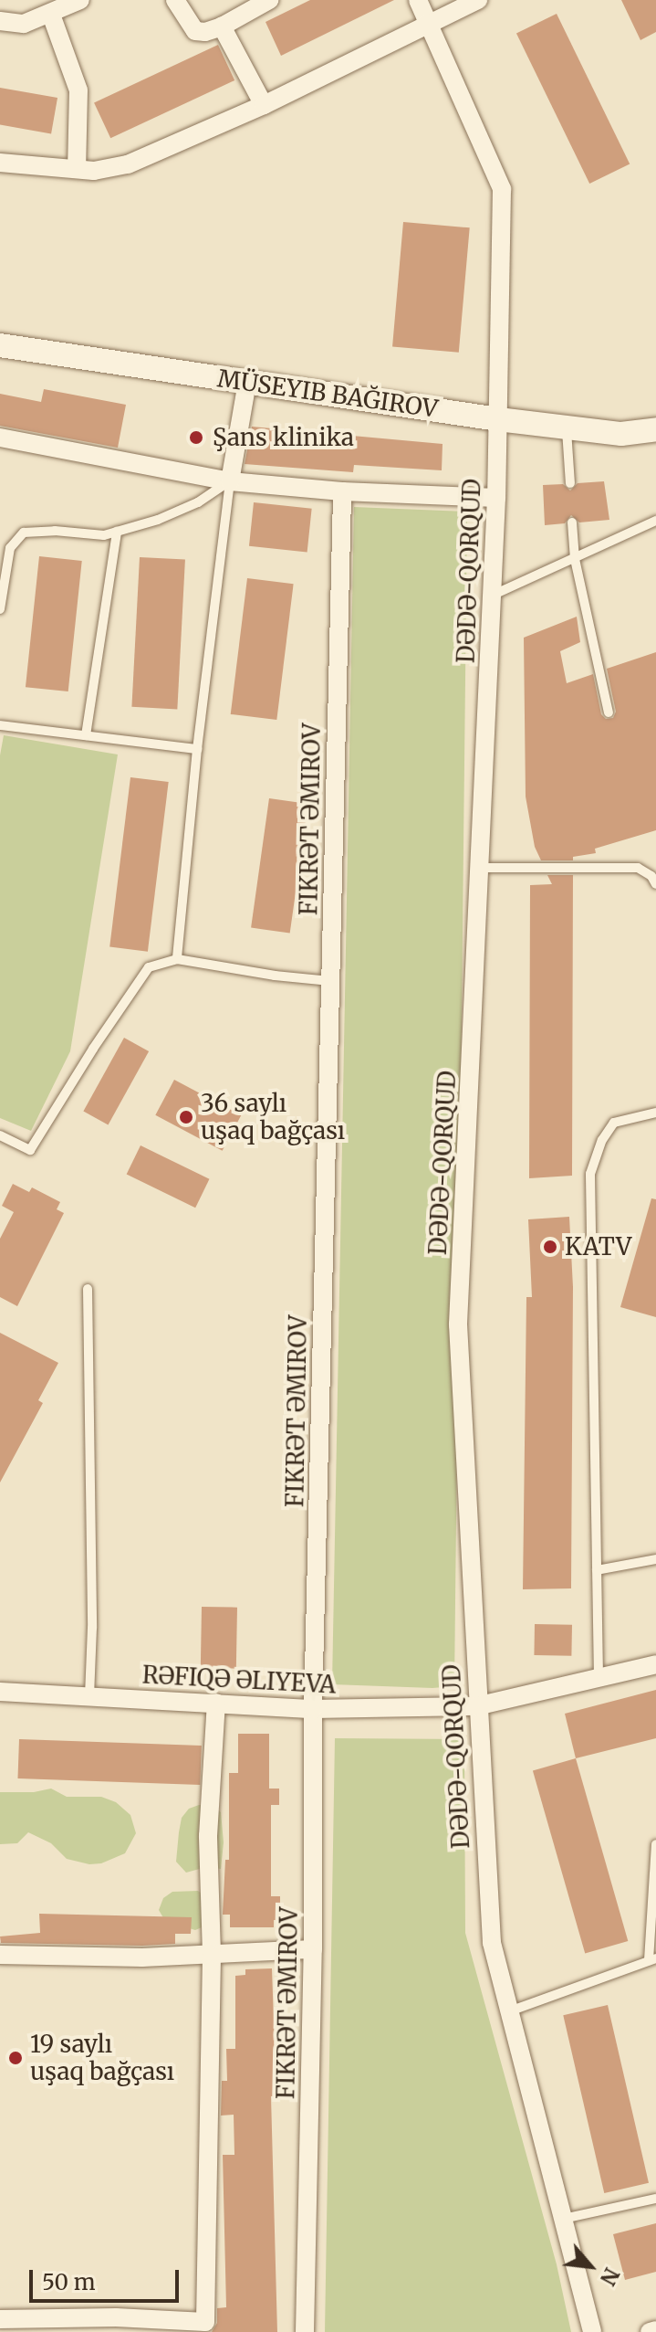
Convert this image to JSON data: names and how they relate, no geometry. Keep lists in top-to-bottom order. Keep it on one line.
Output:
{"streets":{"street":["DƏDƏ-QORQUD","FIKRƏT ƏMIROV","RƏFIQƏ ƏLIYEVA"]},"crossings":[["DƏDƏ-QORQUD","RƏFIQƏ ƏLIYEVA"],["FIKRƏT ƏMIROV","RƏFIQƏ ƏLIYEVA"]],"places":["Şans klinika","36 saylı uşaq bağçası","KATV","19 saylı uşaq bağçası"],"scale_bar":"50 m","north":"bottom right"}
